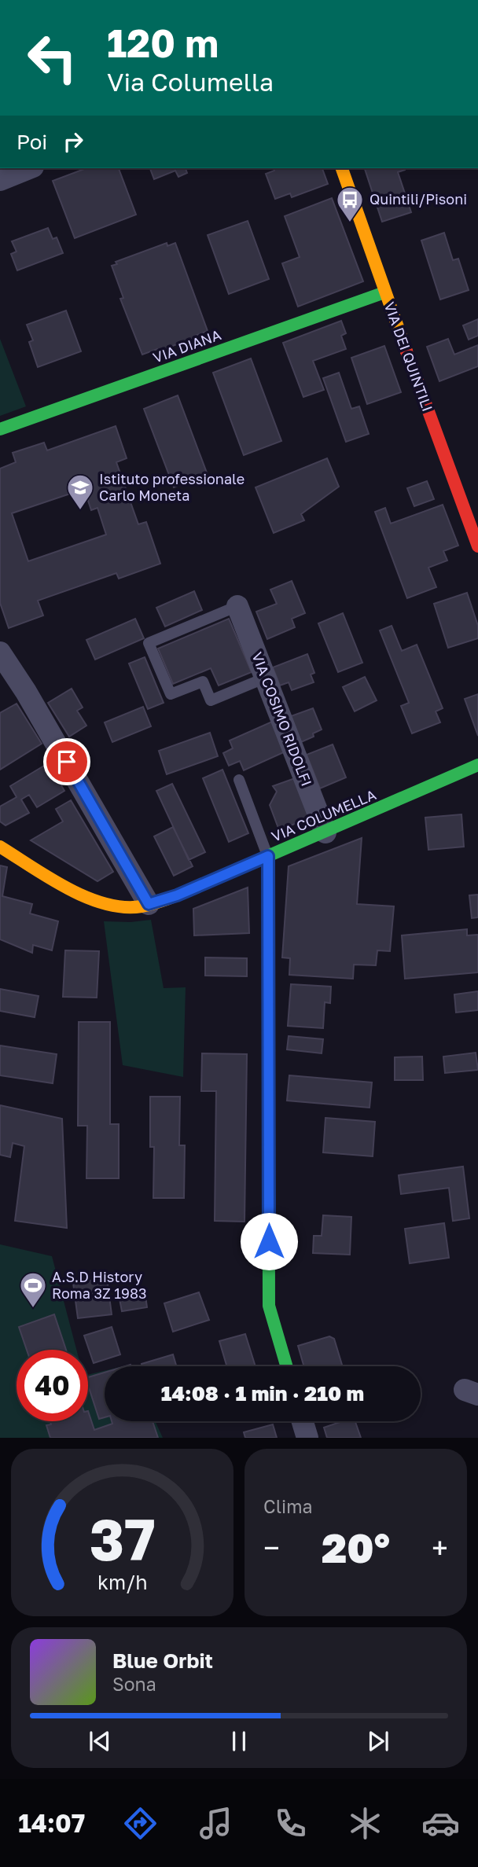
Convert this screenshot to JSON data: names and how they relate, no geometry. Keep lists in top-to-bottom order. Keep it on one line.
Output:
{"streets":{"street":["VIA DIANA","VIA DEI QUINTILI","VIA COSIMO RIDOLFI","VIA COLUMELLA"]},"crossings":[["VIA DIANA","VIA DEI QUINTILI"],["VIA COSIMO RIDOLFI","VIA COLUMELLA"]],"places":{"bus stop":["Quintili/Pisoni"],"school or university":["Istituto professionale Carlo Moneta"],"sports":["A.S.D History Roma 3Z 1983"]},"page":{"turn":["120 m","Via Columella"],"then":"Poi","limit":"40","trip":"14:08 · 1 min · 210 m","tile":"Clima","heat":["−","20°","+"],"song":["Blue Orbit","Sona"],"tabs":"14:07","gauge":["37","km/h"]}}
